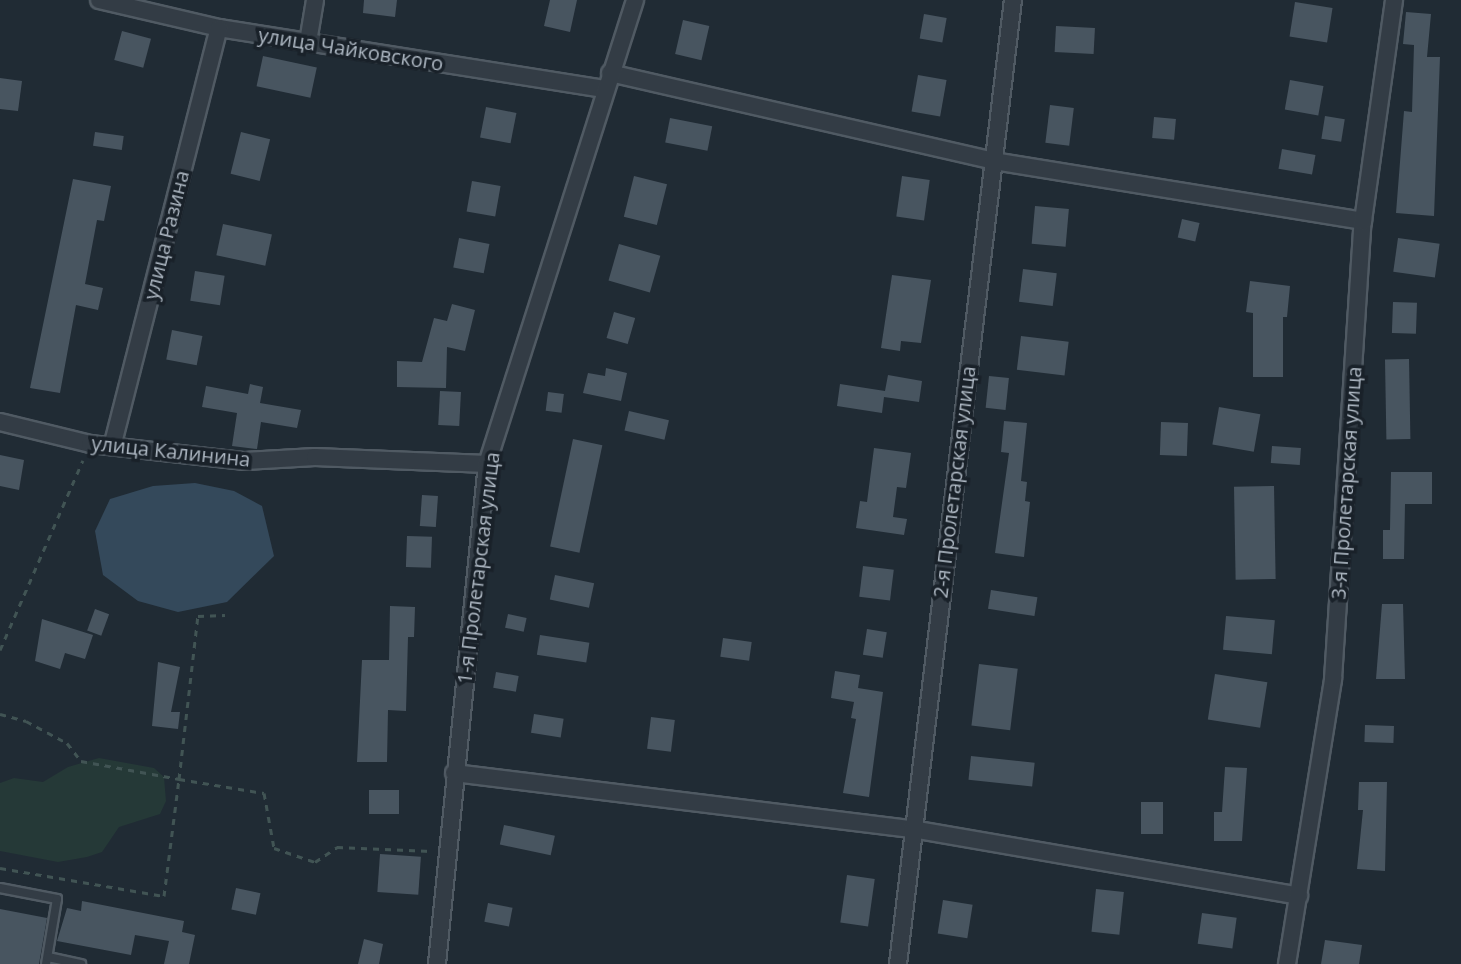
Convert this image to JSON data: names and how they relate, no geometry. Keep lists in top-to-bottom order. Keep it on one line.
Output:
{"streets":{"street":["улица Чайковского","улица Разина","улица Калинина","2-я Пролетарская улица","3-я Пролетарская улица","1-я Пролетарская улица"]},"crossings":[["улица Чайковского","улица Разина"],["улица Чайковского","2-я Пролетарская улица"],["улица Чайковского","3-я Пролетарская улица"],["улица Чайковского","1-я Пролетарская улица"],["улица Разина","улица Калинина"],["улица Калинина","1-я Пролетарская улица"]]}
